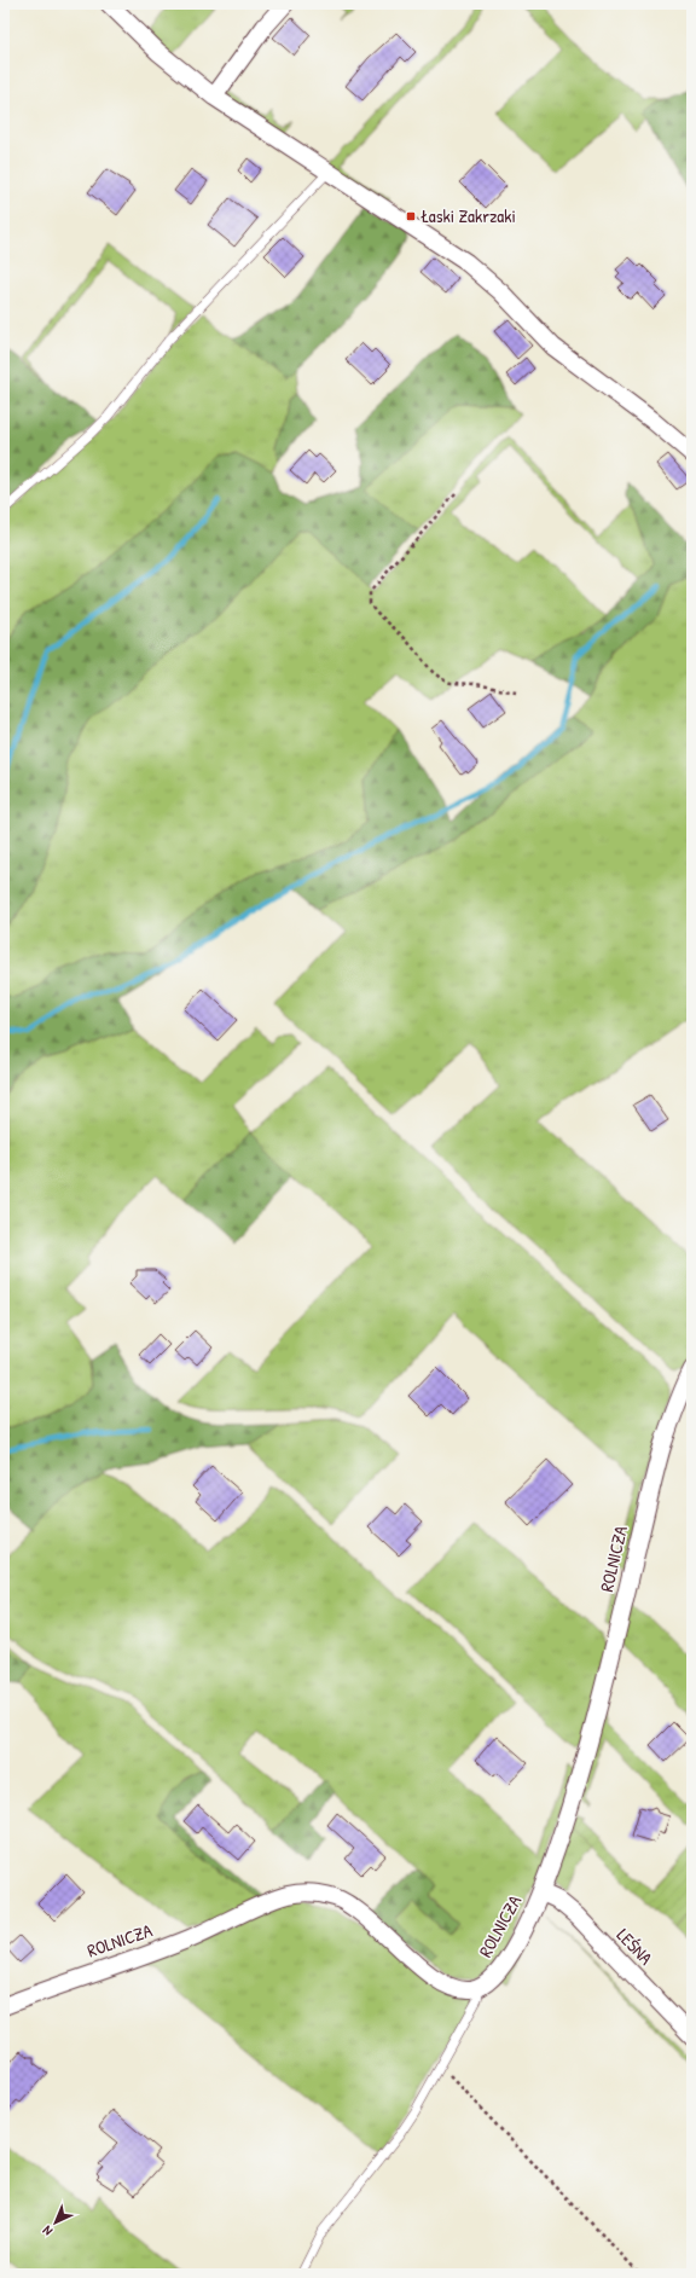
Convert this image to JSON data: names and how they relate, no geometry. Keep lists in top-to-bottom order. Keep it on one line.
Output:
{"streets":{"street":["ROLNICZA","LEŚNA"]},"crossings":[["ROLNICZA","LEŚNA"]],"places":{"transit":["Łaski Zakrzaki"]},"north":"bottom left"}
